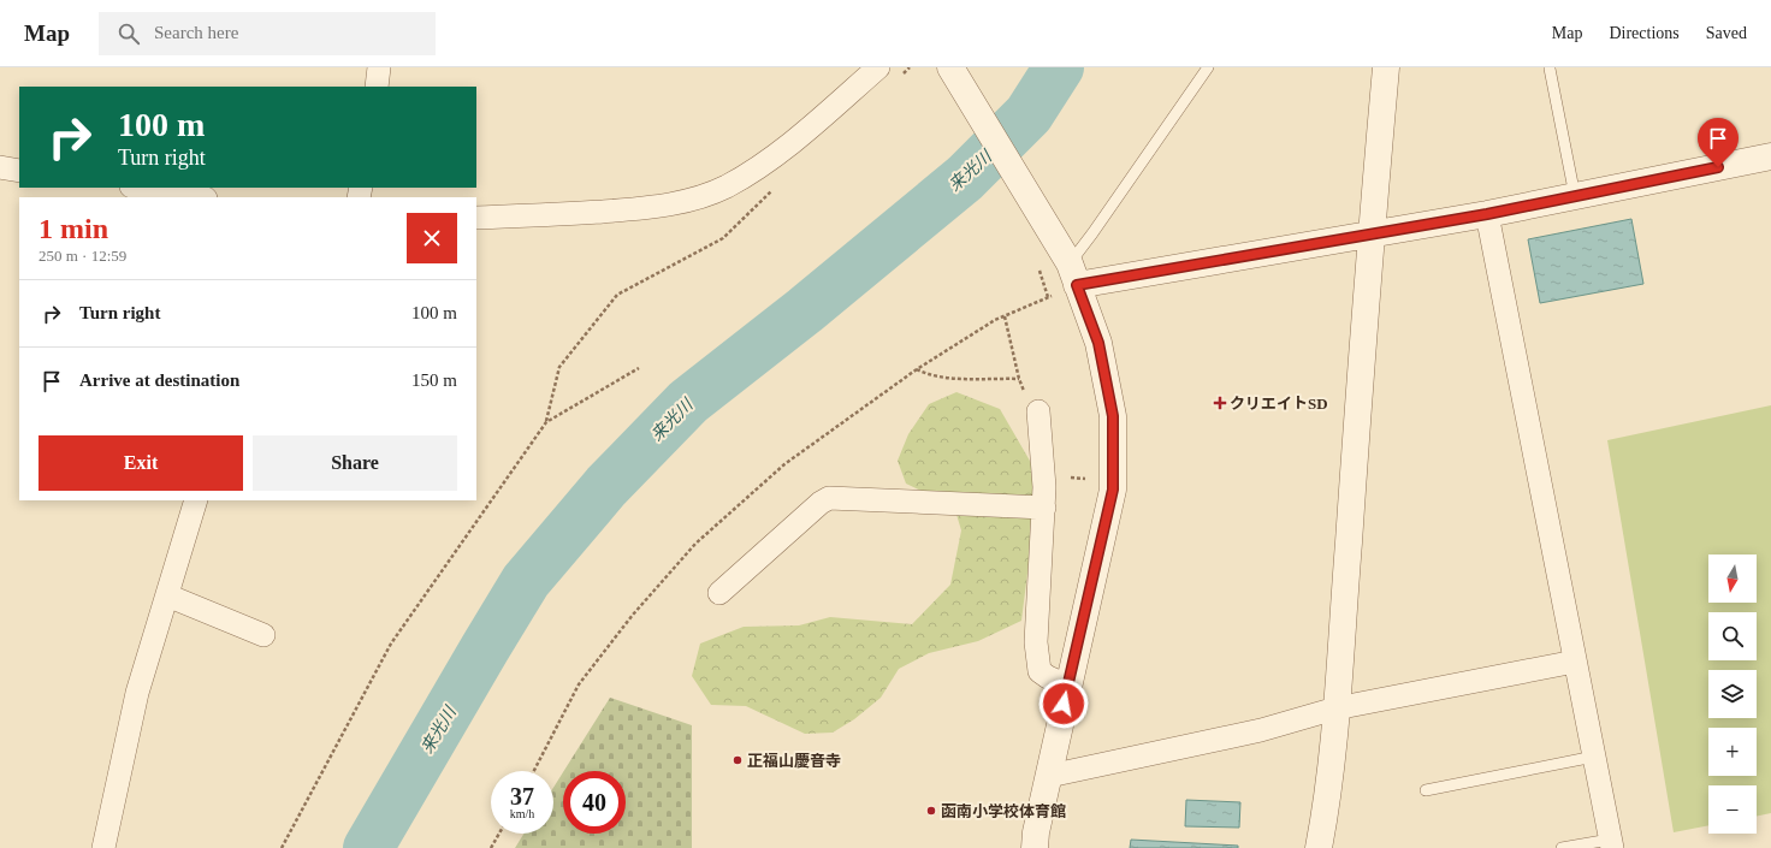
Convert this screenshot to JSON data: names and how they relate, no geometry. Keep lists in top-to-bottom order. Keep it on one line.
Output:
{"water":["来光川"],"places":{"health":["クリエイトSD"],"other":["正福山慶音寺","函南小学校体育館"]},"north":"bottom","page":{"header":"Map","search":"Search here","nav":["Map","Directions","Saved"],"turn":["100 m","Turn right"],"heading":["1 min","250 m · 12:59"],"list":[{"name":"Turn right","value":"100 m"},{"name":"Arrive at destination","value":"150 m"}],"buttons":["Exit","Share"],"map_buttons":["+","−"],"speed":"37 km/h","limit":"40"}}
